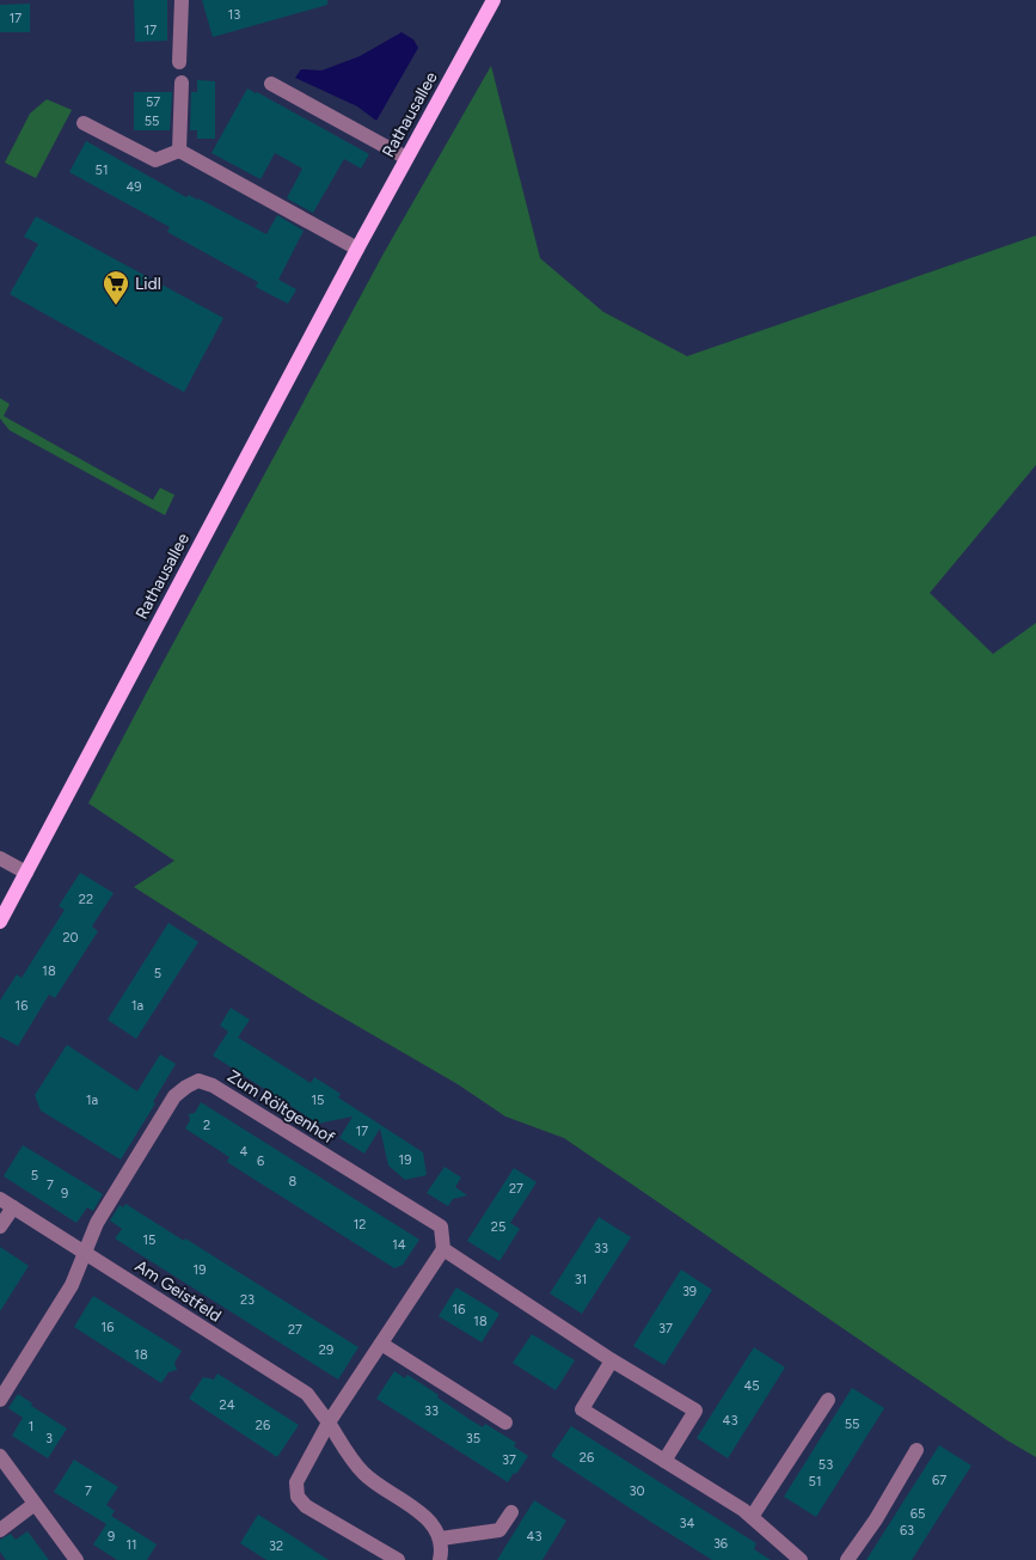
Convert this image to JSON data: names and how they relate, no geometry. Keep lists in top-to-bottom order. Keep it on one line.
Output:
{"streets":{"main road":["Rathausallee"],"street":["Zum Röltgenhof","Am Geistfeld"]},"crossings":[["Zum Röltgenhof","Am Geistfeld"]],"places":{"supermarket":["Lidl"]},"house_numbers":["13","17","17","57","55","51","49","22","20","18","5","16","1a","1a","15","2","17","4","19","6","5","8","7","27","9","12","25","15","14","33","19","31","39","23","16","18","16","37","27","29","18","45","24","33","43","55","26","1","3","35","26","37","53","67","51","7","30","65","34","63","9","43","36","11","32"]}
